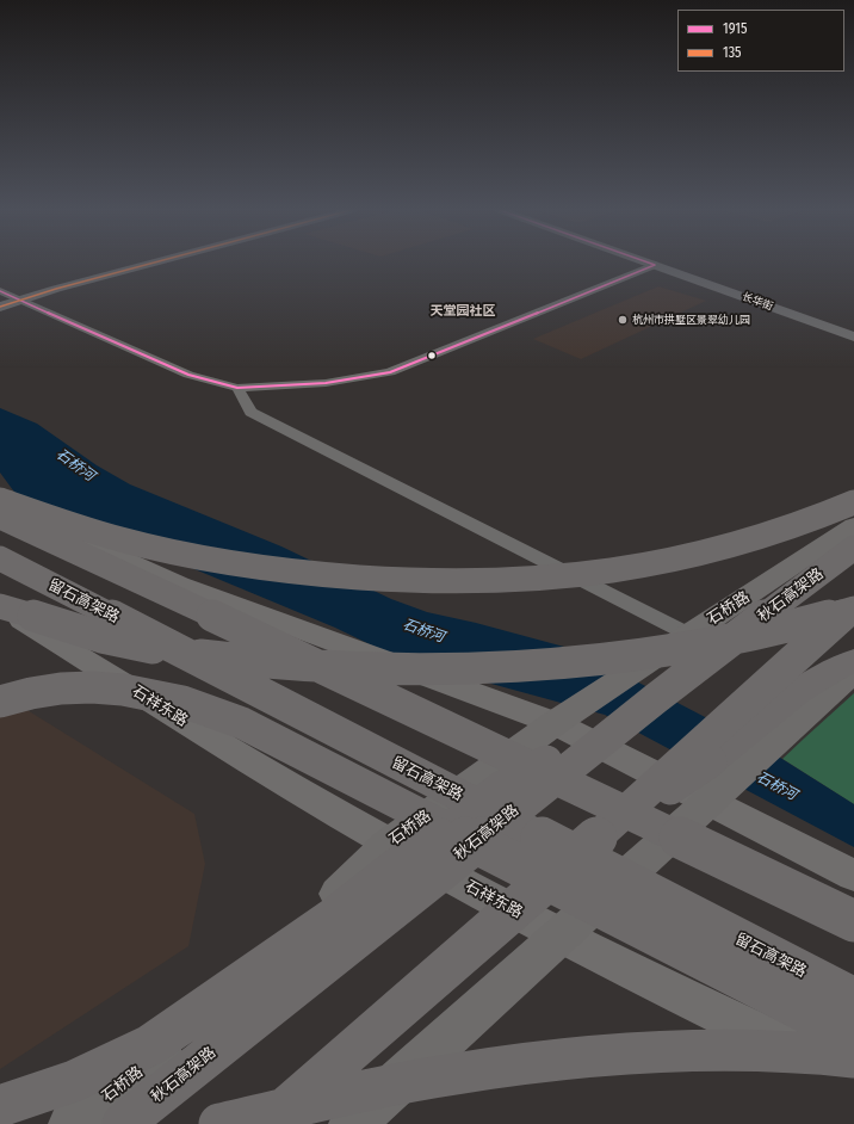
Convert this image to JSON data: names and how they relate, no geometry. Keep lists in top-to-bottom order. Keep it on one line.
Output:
{"streets":{"highway":["秋石高架路","留石高架路"],"main road":["石桥路","石祥东路"],"street":["长华街"]},"crossings":[["秋石高架路","石桥路"],["石桥路","石祥东路"]],"districts":["天堂园社区"],"water":["石桥河"],"places":["杭州市拱墅区景翠幼儿园"],"lines":["transit line 1915","transit line 135"],"legend":["1915","135"]}
